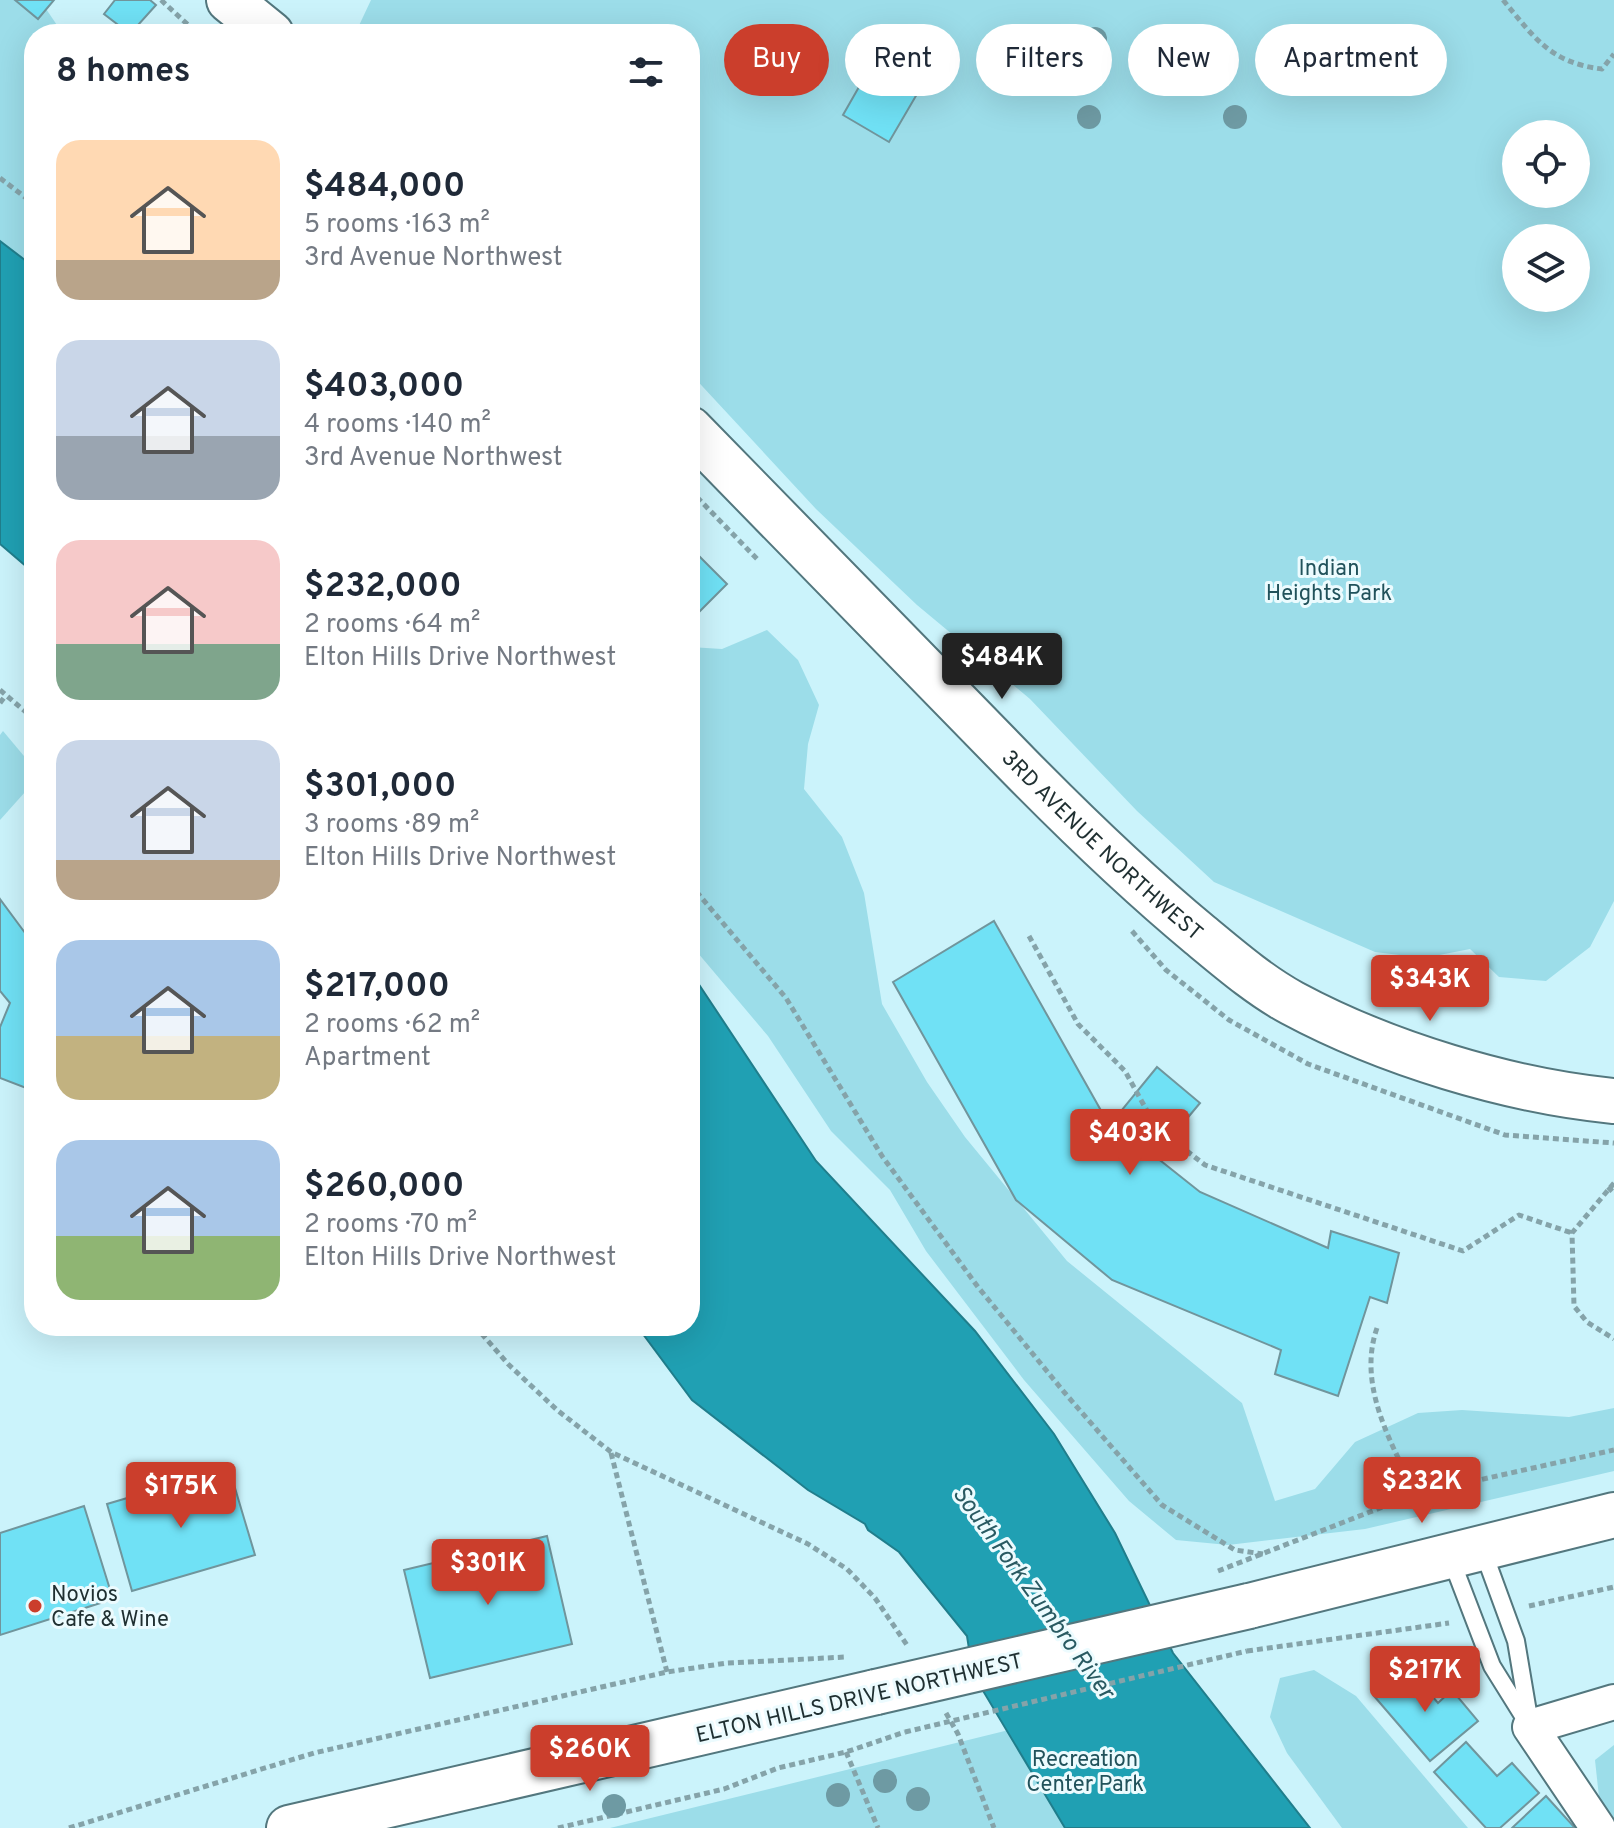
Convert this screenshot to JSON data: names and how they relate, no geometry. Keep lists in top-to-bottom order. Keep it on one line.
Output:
{"streets":{"main road":["3RD AVENUE NORTHWEST","ELTON HILLS DRIVE NORTHWEST"]},"water":["South Fork Zumbro River"],"parks":["Indian Heights Park","Recreation Center Park"],"places":["Novios Cafe & Wine"],"page":{"chip":["Buy","Rent","Filters","New","Apartment"],"heading":"8 homes","list":[{"name":"$484,000","note":"5 rooms · 163 m² · 3rd Avenue Northwest"},{"name":"$403,000","note":"4 rooms · 140 m² · 3rd Avenue Northwest"},{"name":"$232,000","note":"2 rooms · 64 m² · Elton Hills Drive Northwest"},{"name":"$301,000","note":"3 rooms · 89 m² · Elton Hills Drive Northwest"},{"name":"$217,000","note":"2 rooms · 62 m² · Apartment"},{"name":"$260,000","note":"2 rooms · 70 m² · Elton Hills Drive Northwest"}],"price":["$484K","$343K","$403K","$232K","$175K","$301K","$217K","$260K"]}}
